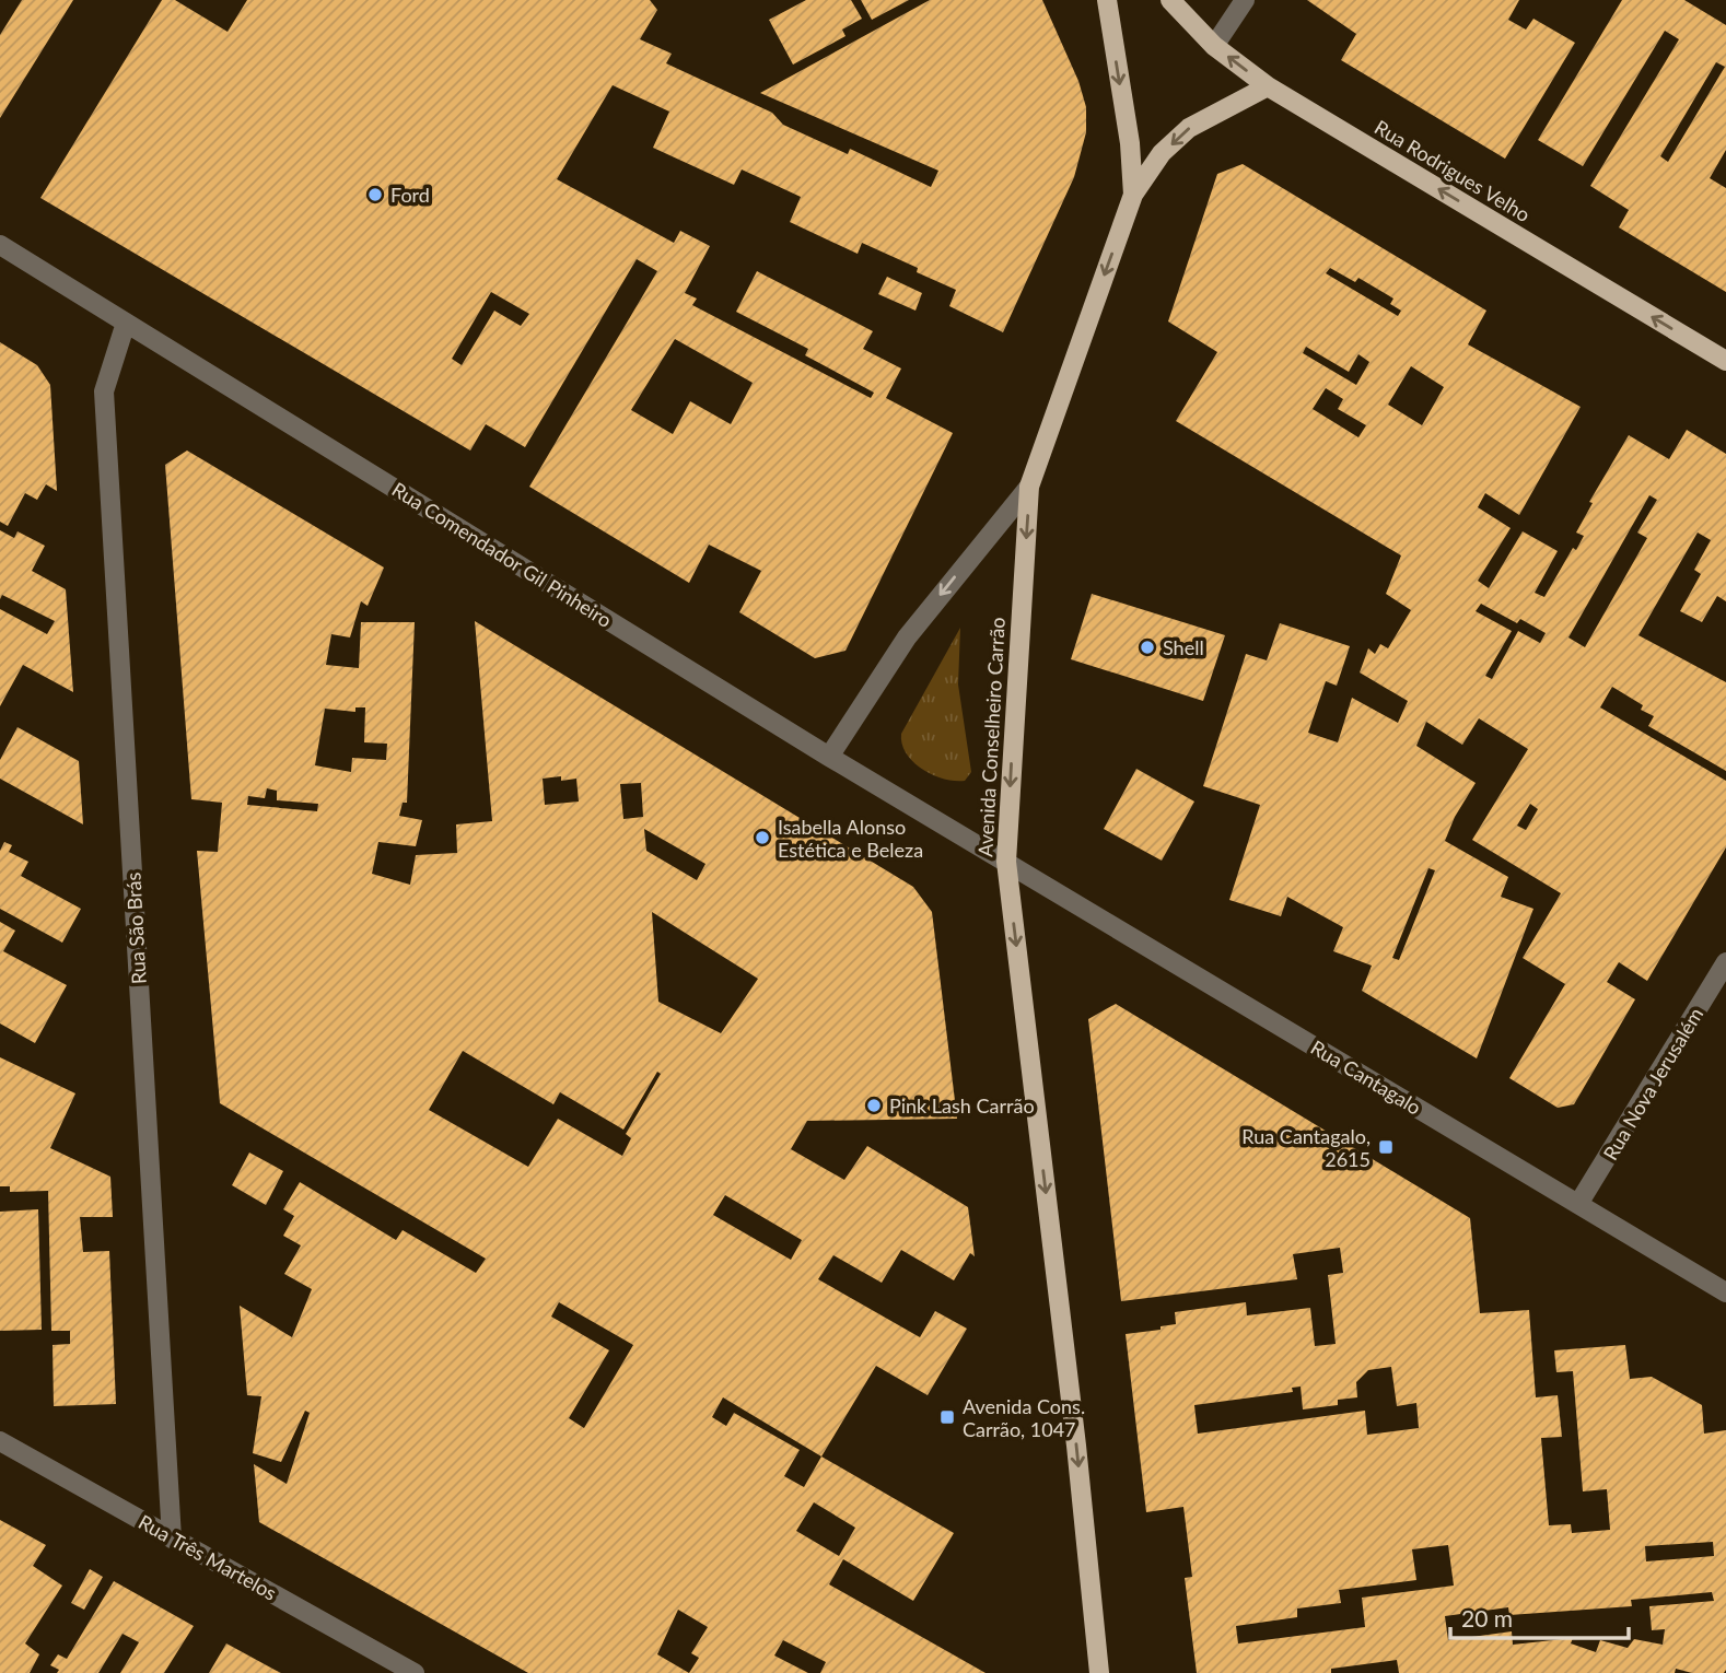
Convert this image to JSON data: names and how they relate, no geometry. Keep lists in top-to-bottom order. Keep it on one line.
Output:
{"streets":{"main road":["Rua Rodrigues Velho","Avenida Conselheiro Carrão"],"street":["Rua Comendador Gil Pinheiro","Rua São Brás","Rua Cantagalo","Rua Nova Jerusalém","Rua Três Martelos"]},"crossings":[["Rua Comendador Gil Pinheiro","Avenida Conselheiro Carrão"],["Rua Comendador Gil Pinheiro","Rua São Brás"],["Rua Comendador Gil Pinheiro","Rua Cantagalo"],["Avenida Conselheiro Carrão","Rua Cantagalo"],["Rua São Brás","Rua Três Martelos"],["Rua Cantagalo","Rua Nova Jerusalém"]],"one_way":["Rua Rodrigues Velho","Avenida Conselheiro Carrão"],"places":{"other":["Ford","Shell","Isabella Alonso Estética e Beleza","Pink Lash Carrão"],"transit":["Rua Cantagalo, 2615","Avenida Cons. Carrão, 1047"]},"scale_bar":"20 m"}
